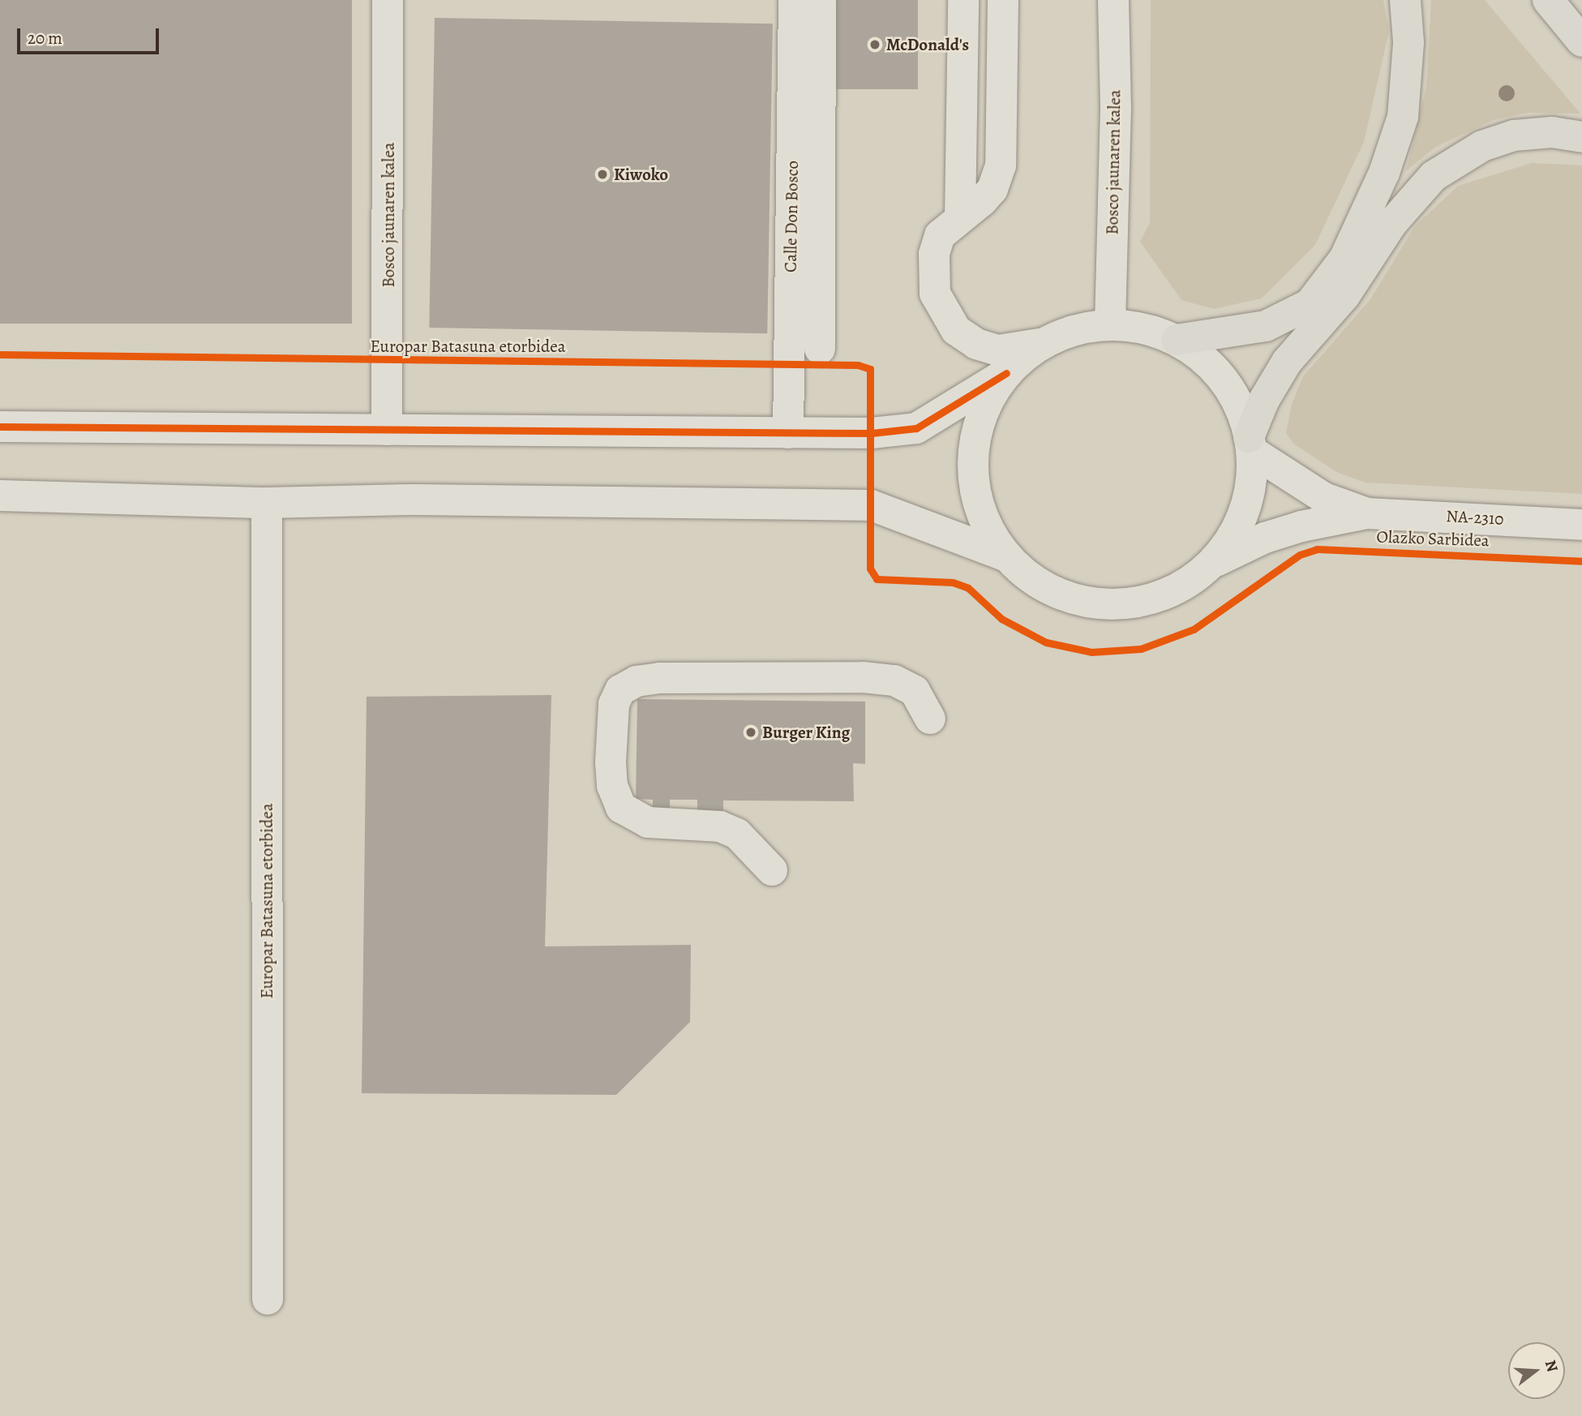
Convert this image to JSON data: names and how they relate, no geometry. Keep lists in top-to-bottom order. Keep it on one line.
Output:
{"streets":{"street":["Bosco jaunaren kalea","Calle Don Bosco","Europar Batasuna etorbidea","NA-2310"],"cycle path":["Olazko Sarbidea"]},"places":["McDonald's","Kiwoko","Burger King"],"scale_bar":"20 m","north":"right"}
